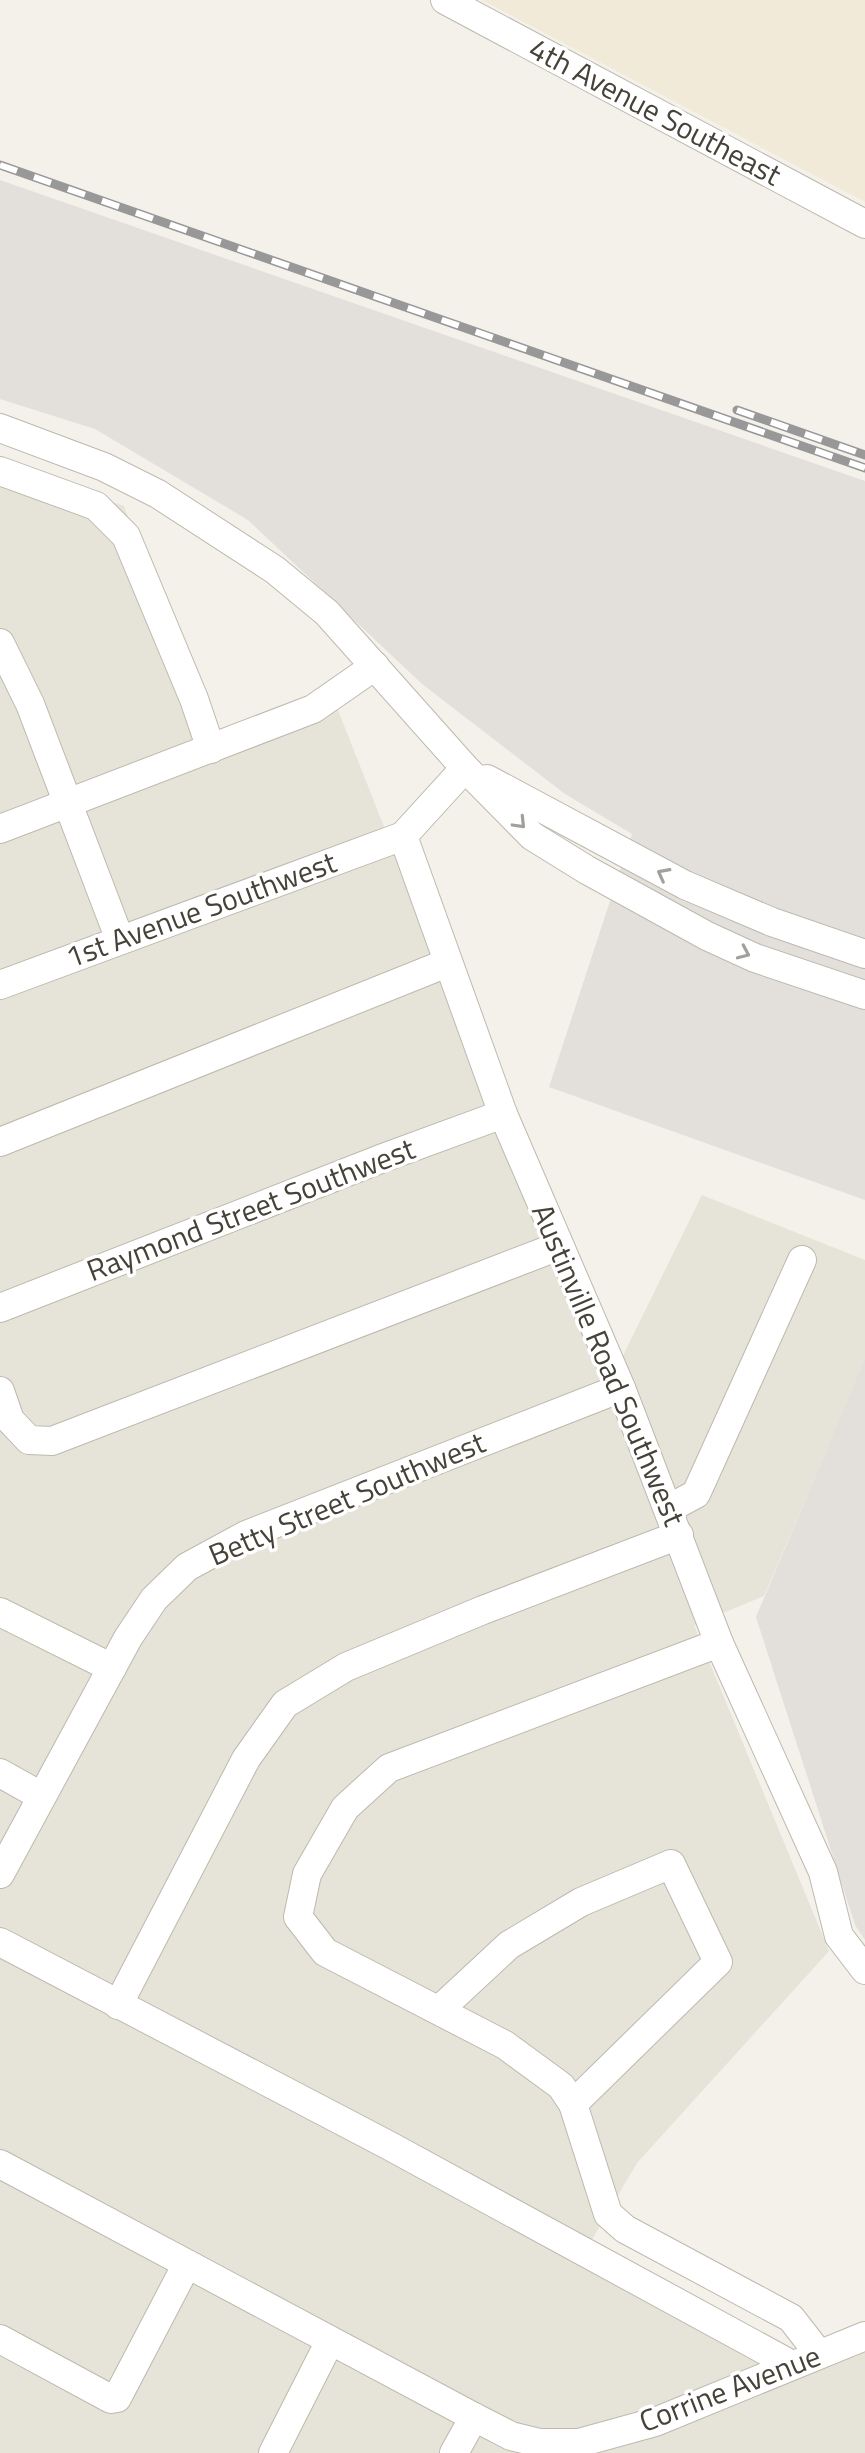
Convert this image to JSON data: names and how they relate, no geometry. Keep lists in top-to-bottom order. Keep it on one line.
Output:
{"streets":{"street":["4th Avenue Southeast","1st Avenue Southwest","Raymond Street Southwest","Austinville Road Southwest","Betty Street Southwest","Corrine Avenue"]},"crossings":[["1st Avenue Southwest","Austinville Road Southwest"],["Raymond Street Southwest","Austinville Road Southwest"],["Austinville Road Southwest","Betty Street Southwest"]]}
